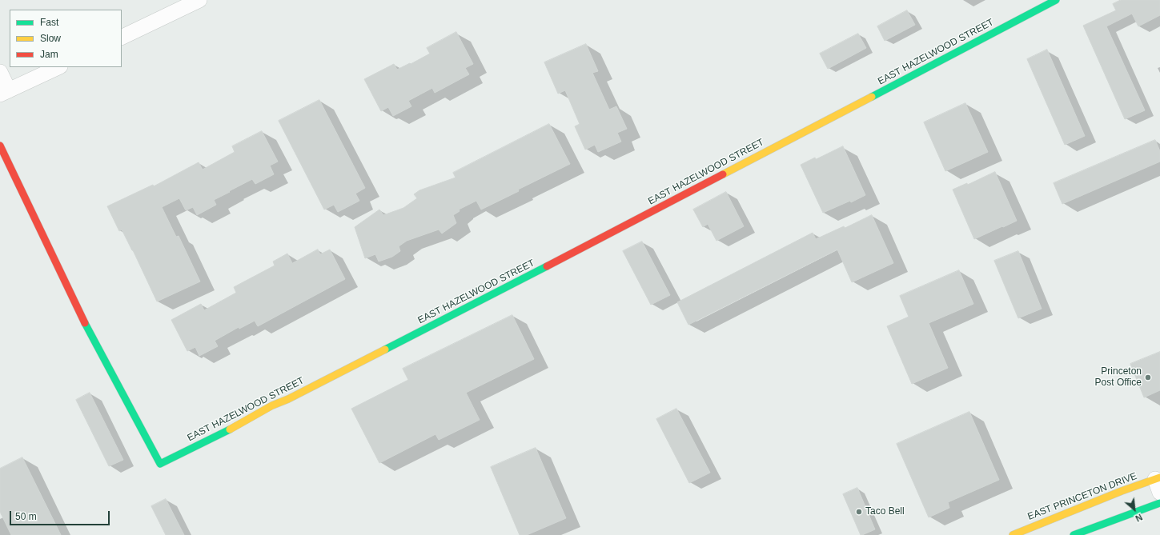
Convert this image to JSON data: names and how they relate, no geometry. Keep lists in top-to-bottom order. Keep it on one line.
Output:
{"streets":{"main road":["EAST HAZELWOOD STREET","EAST PRINCETON DRIVE"]},"places":["Princeton Post Office","Taco Bell"],"legend":["Fast","Slow","Jam"],"scale_bar":"50 m","north":"bottom right"}
